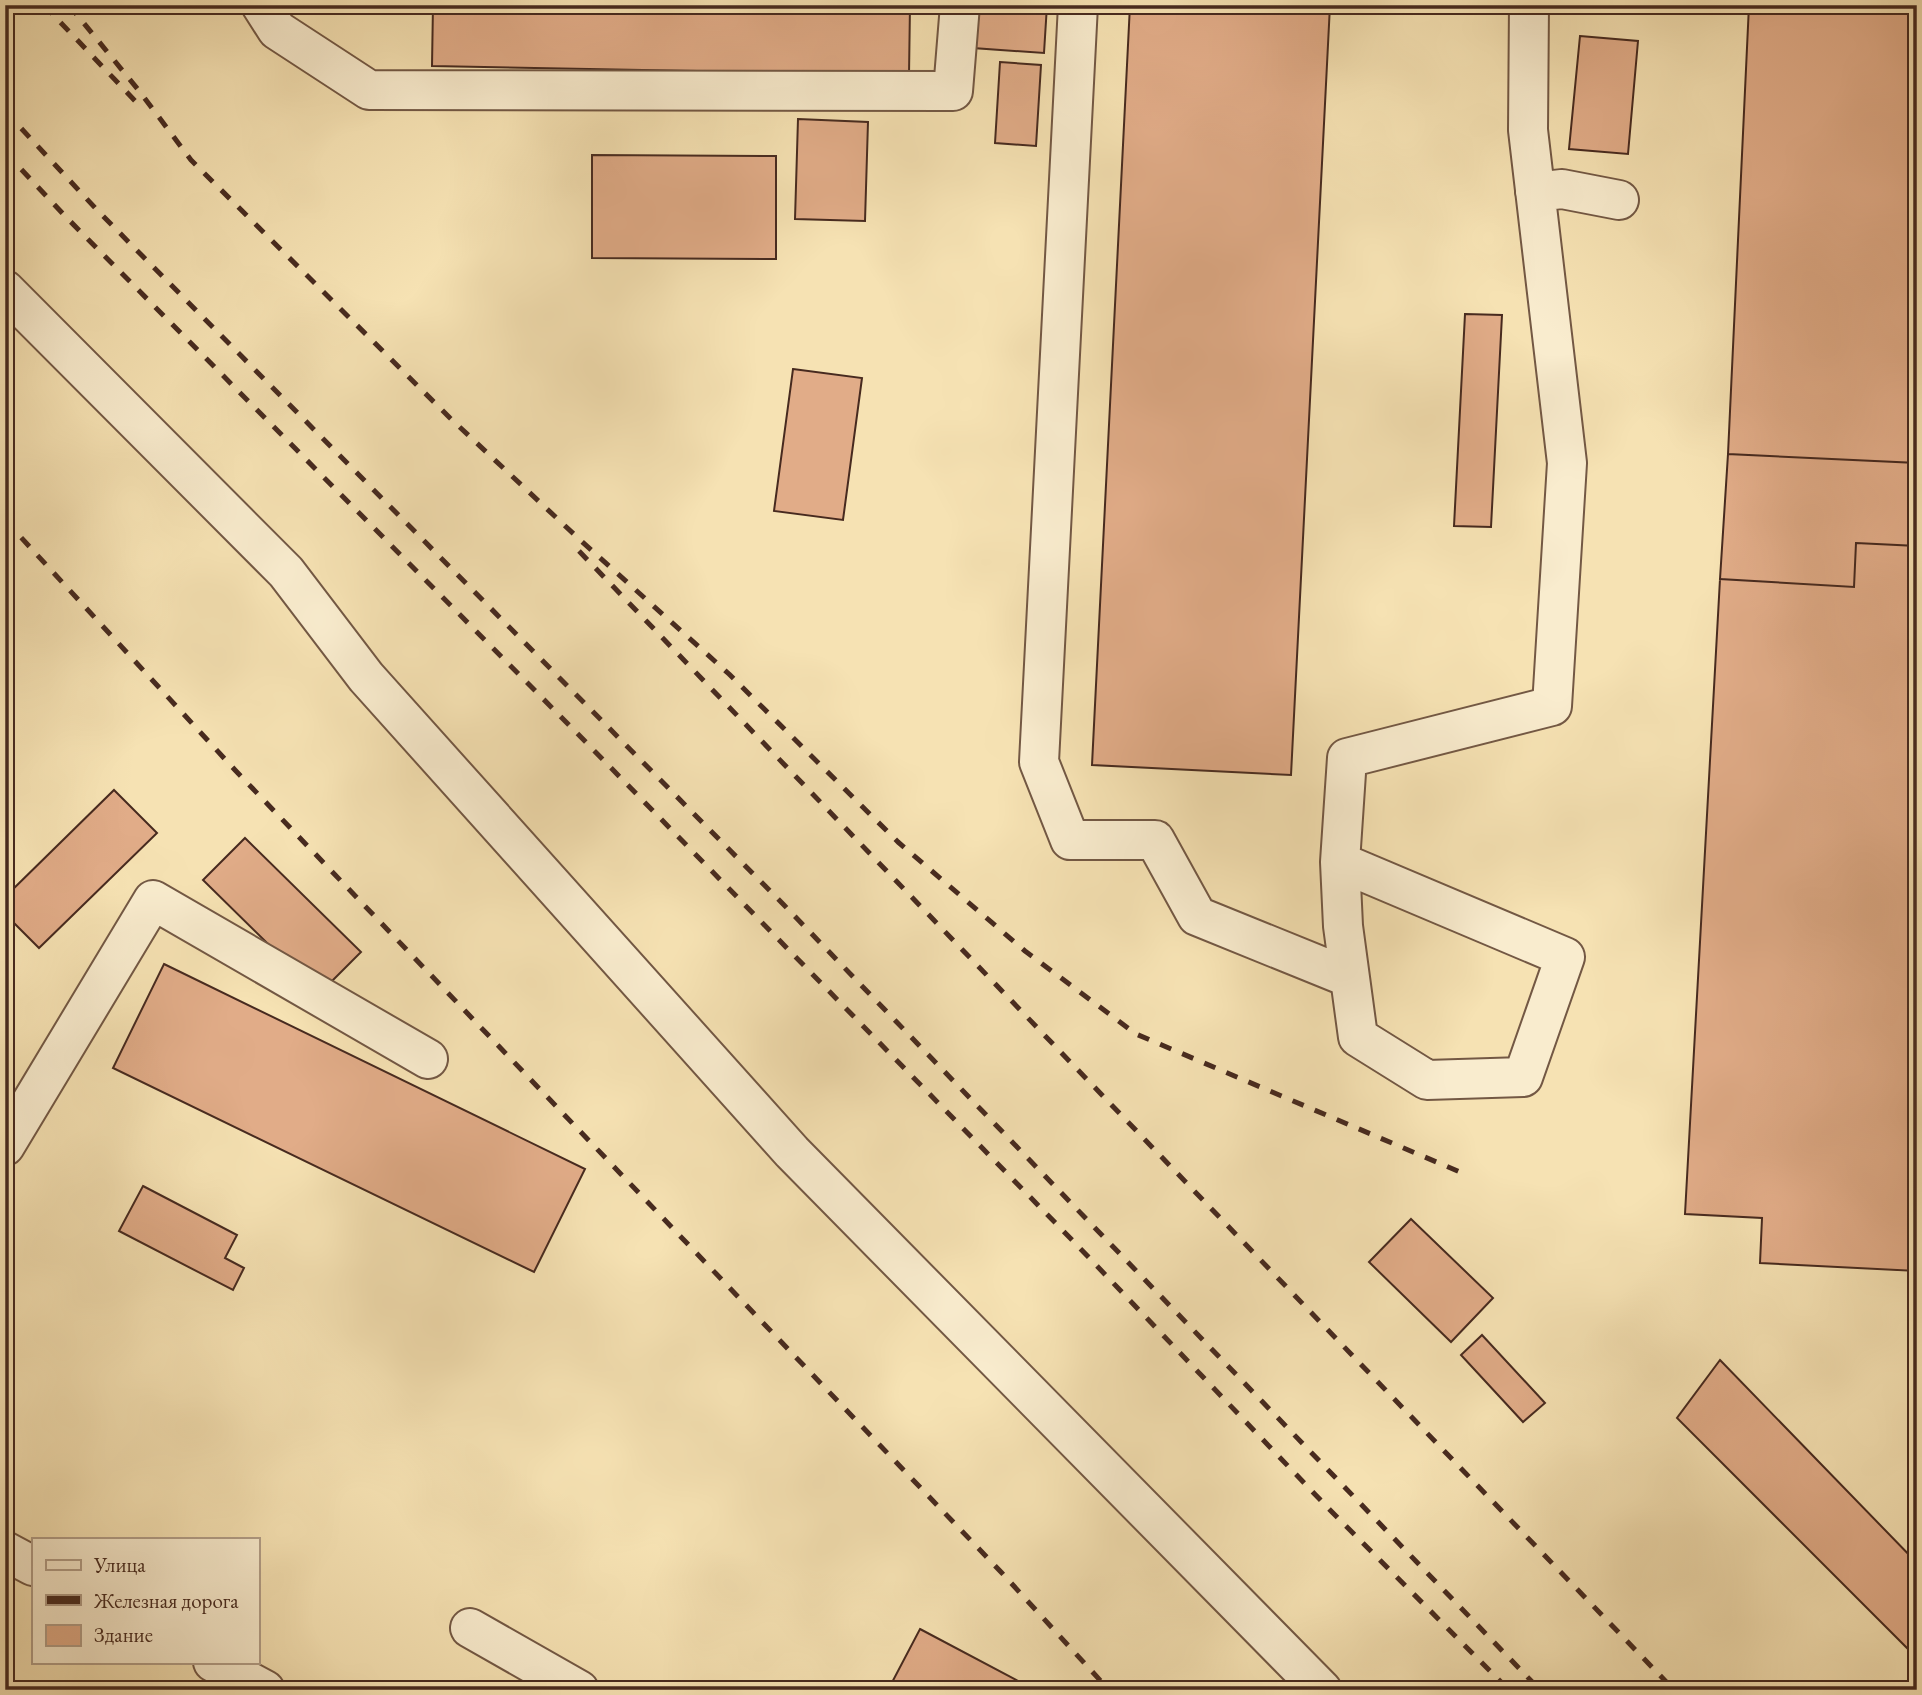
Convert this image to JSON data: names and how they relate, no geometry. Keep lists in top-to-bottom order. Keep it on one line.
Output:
{"legend":["Улица","Железная дорога","Здание"]}
